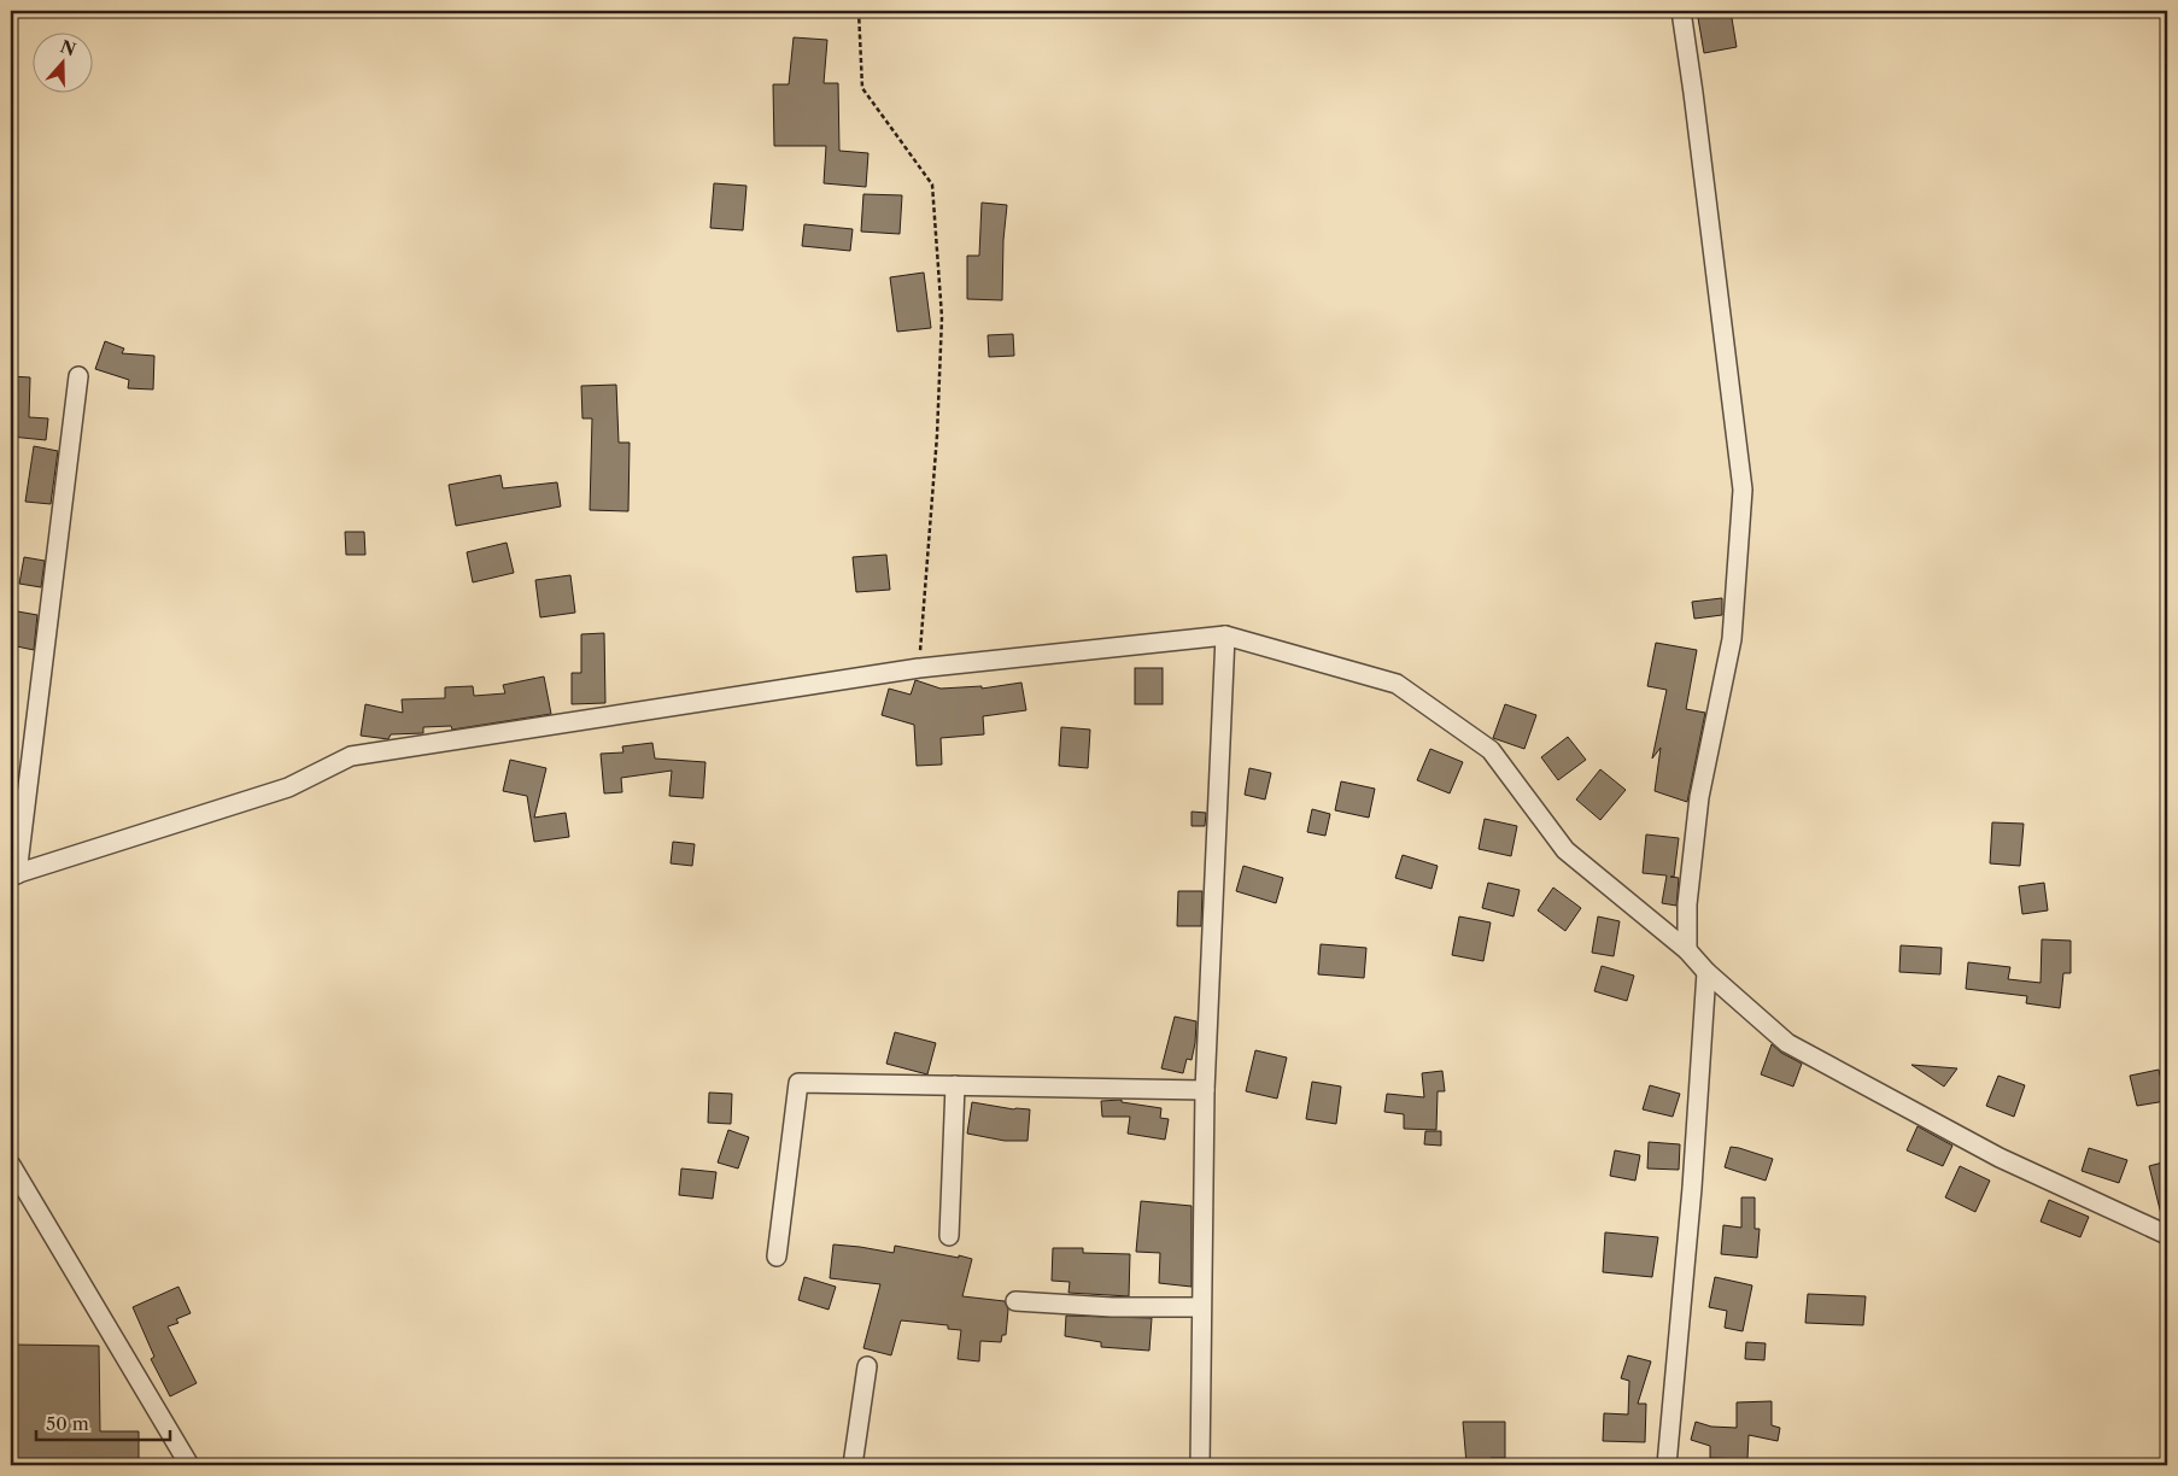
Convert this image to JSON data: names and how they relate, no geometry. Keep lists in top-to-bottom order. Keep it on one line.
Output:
{"scale_bar":"50 m","north":"top"}
